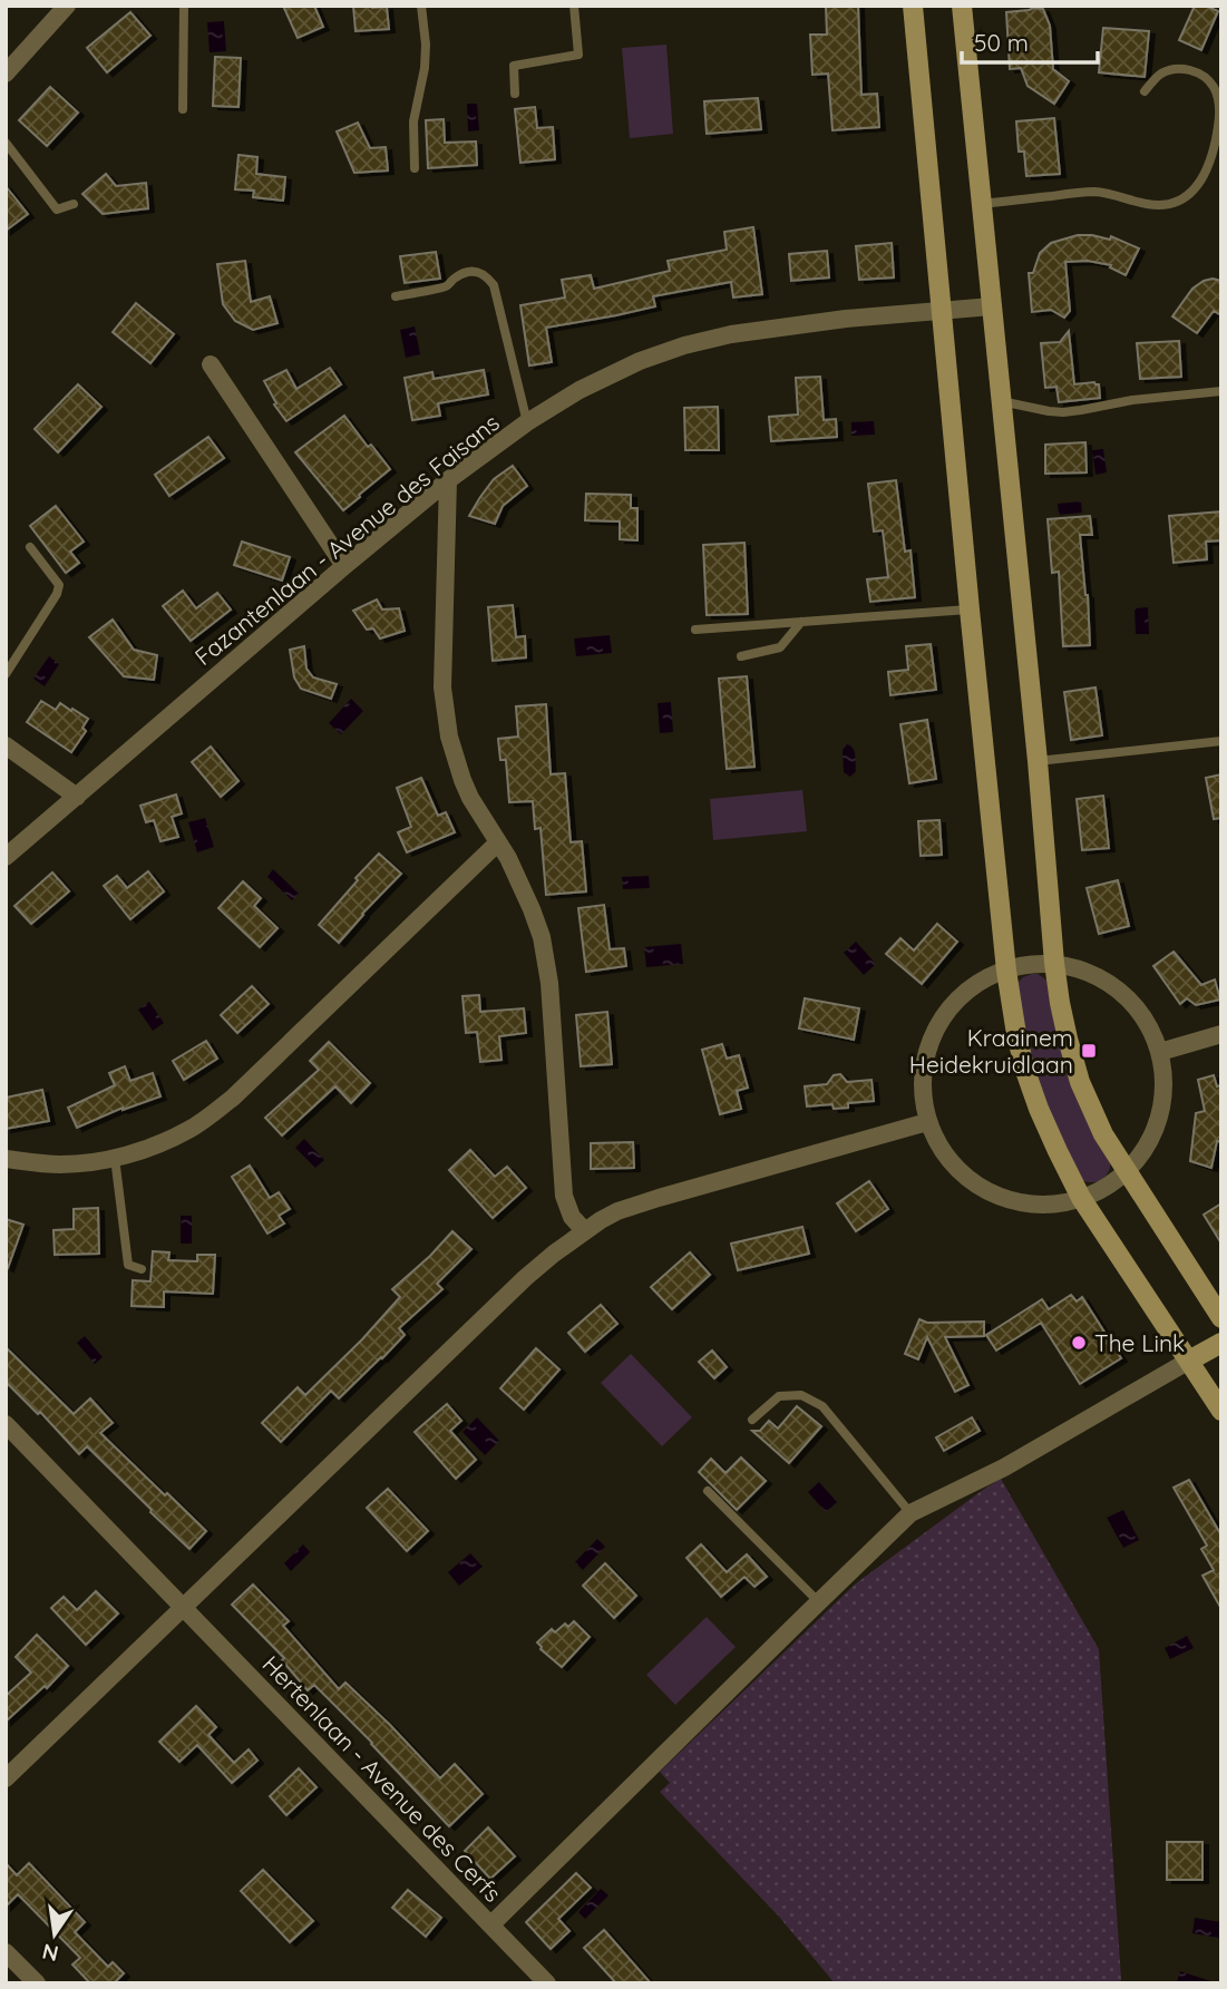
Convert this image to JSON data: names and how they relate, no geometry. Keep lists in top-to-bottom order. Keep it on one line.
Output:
{"streets":{"street":["Fazantenlaan - Avenue des Faisans","Hertenlaan - Avenue des Cerfs"]},"places":{"transit":["Kraainem Heidekruidlaan"],"other":["The Link"]},"scale_bar":"50 m","north":"bottom"}
